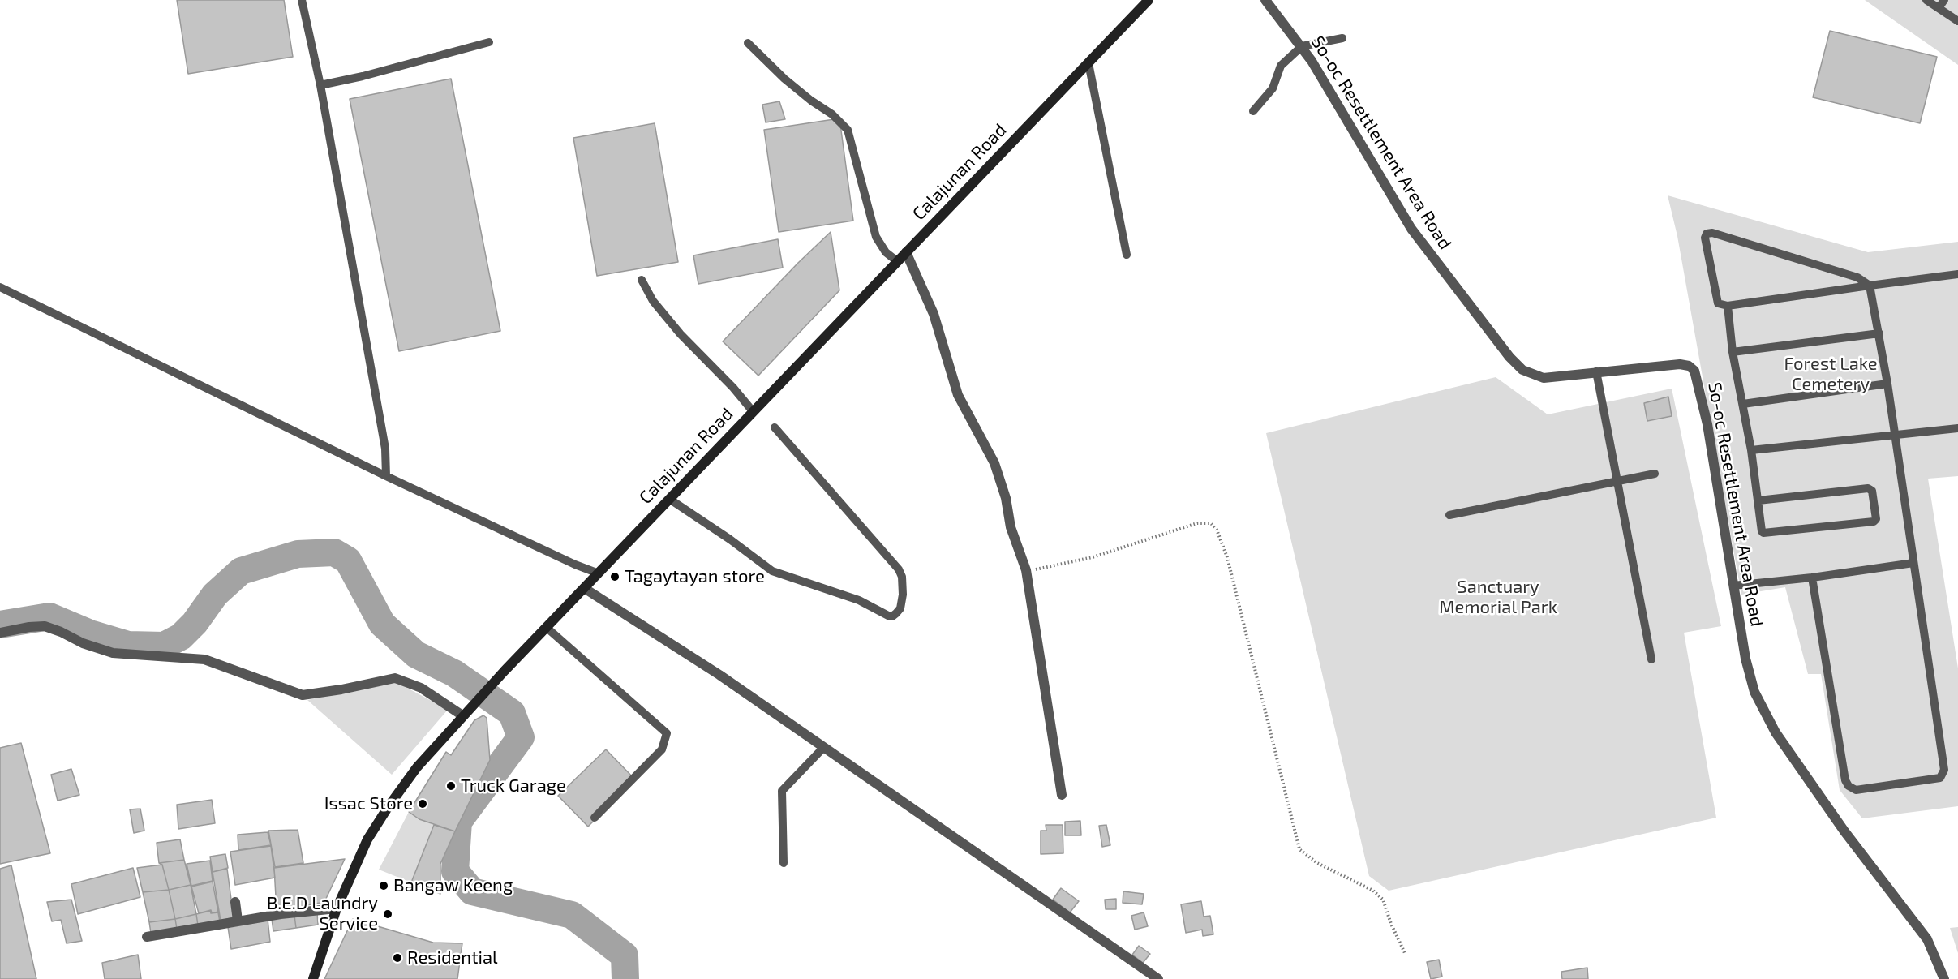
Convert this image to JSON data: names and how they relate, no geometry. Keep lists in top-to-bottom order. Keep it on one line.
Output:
{"streets":{"main road":["Calajunan Road"],"street":["So-oc Resettlement Area Road"]},"parks":["Forest Lake Cemetery","Sanctuary Memorial Park"],"places":["Tagaytayan store","Truck Garage","Issac Store","Bangaw Keeng","B.E.D Laundry Service","Residential"]}
